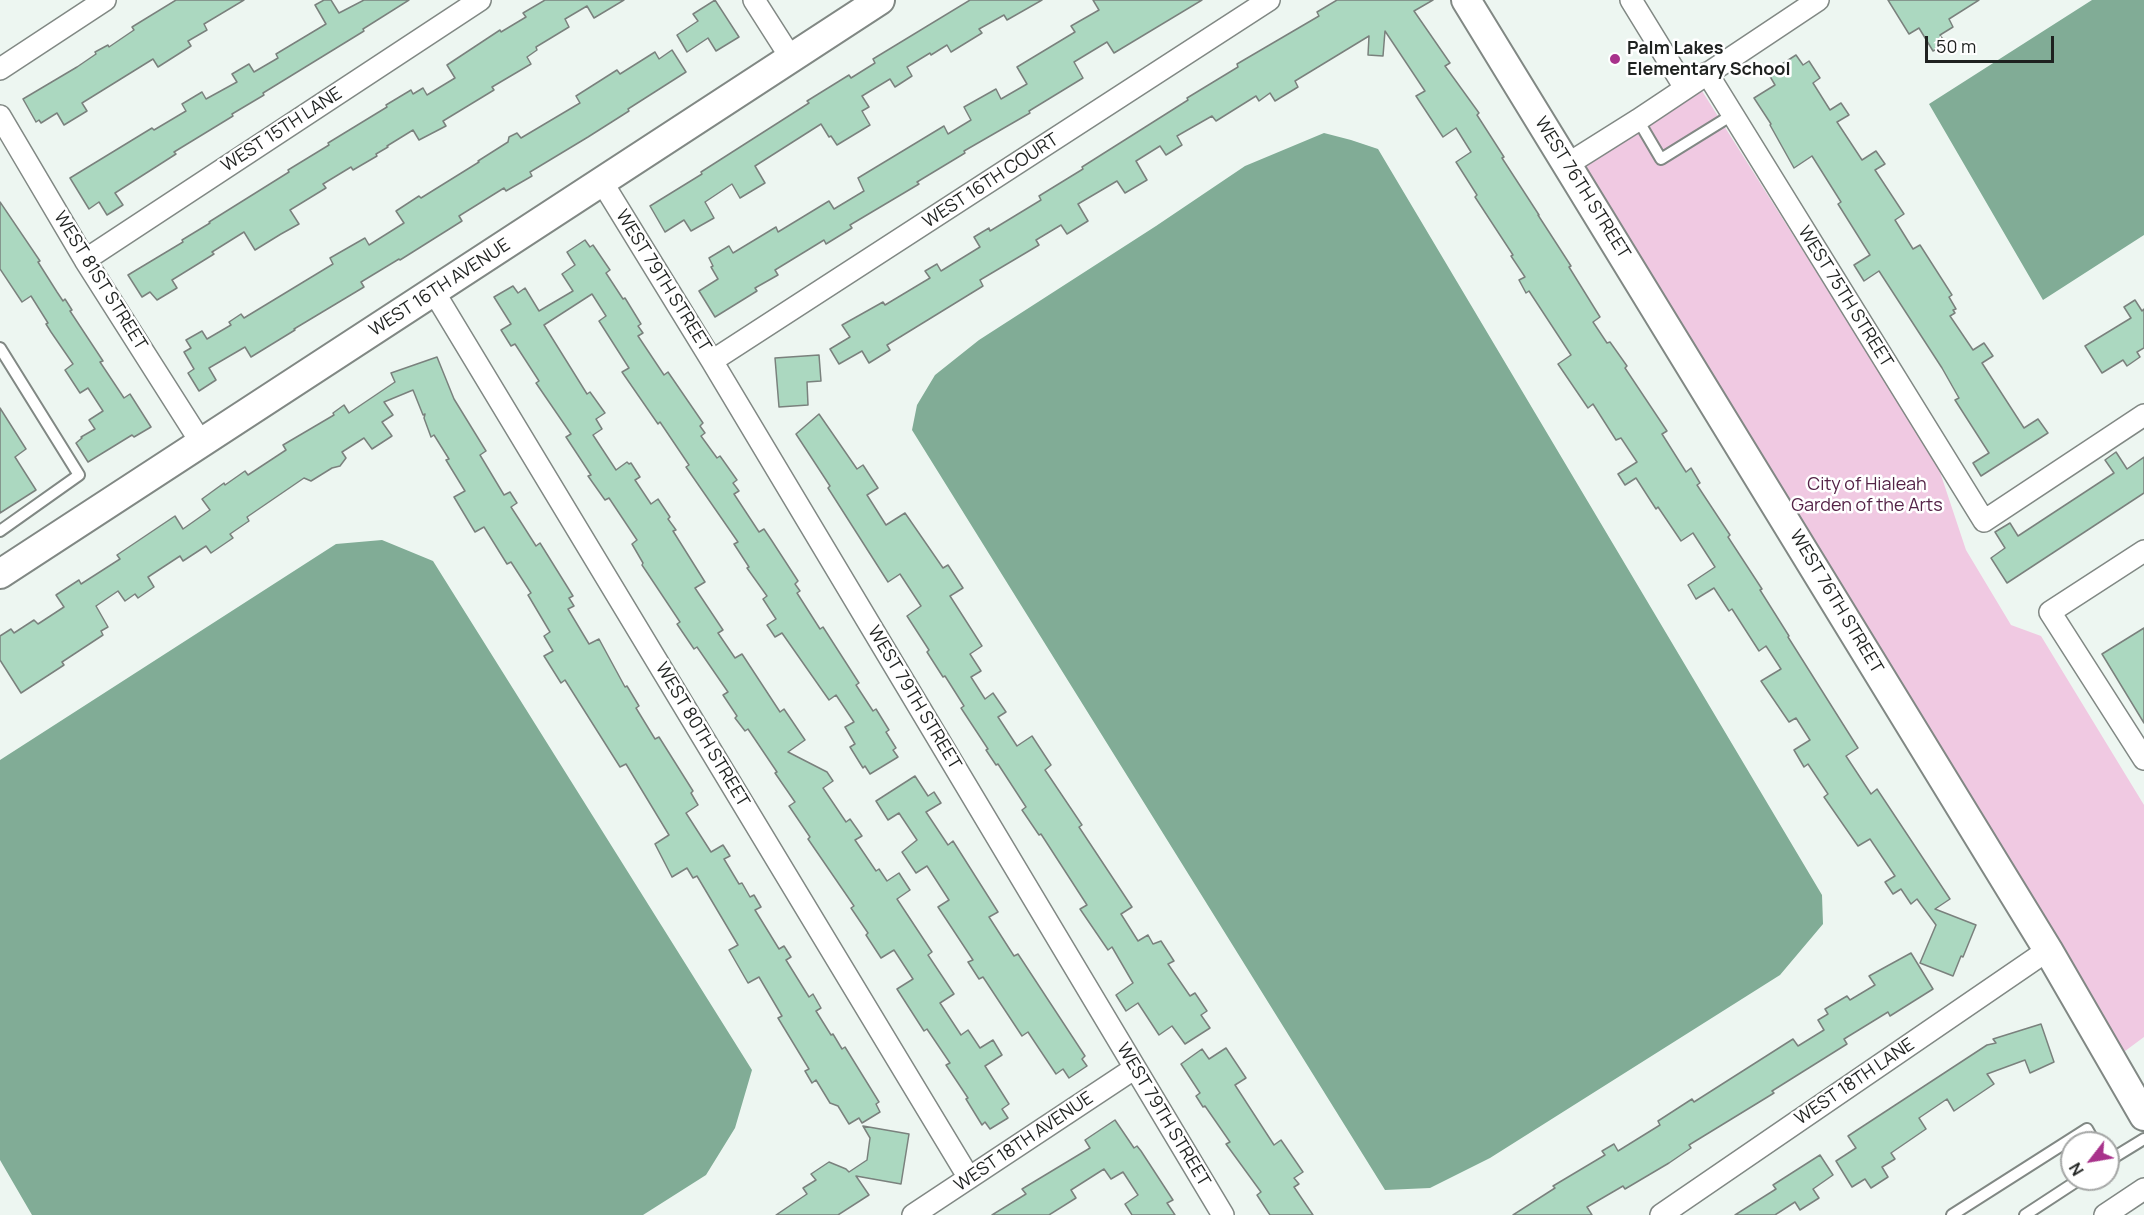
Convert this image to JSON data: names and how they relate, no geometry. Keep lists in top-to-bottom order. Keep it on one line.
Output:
{"streets":{"street":["WEST 15TH LANE","WEST 16TH COURT","WEST 76TH STREET","WEST 81ST STREET","WEST 79TH STREET","WEST 16TH AVENUE","WEST 75TH STREET","WEST 80TH STREET","WEST 18TH LANE","WEST 18TH AVENUE"]},"crossings":[["WEST 15TH LANE","WEST 81ST STREET"],["WEST 16TH COURT","WEST 79TH STREET"],["WEST 76TH STREET","WEST 18TH LANE"],["WEST 81ST STREET","WEST 16TH AVENUE"],["WEST 79TH STREET","WEST 16TH AVENUE"],["WEST 79TH STREET","WEST 18TH AVENUE"],["WEST 16TH AVENUE","WEST 80TH STREET"],["WEST 80TH STREET","WEST 18TH AVENUE"]],"parks":["City of Hialeah Garden of the Arts"],"places":["Palm Lakes Elementary School"],"scale_bar":"50 m","north":"bottom left"}
